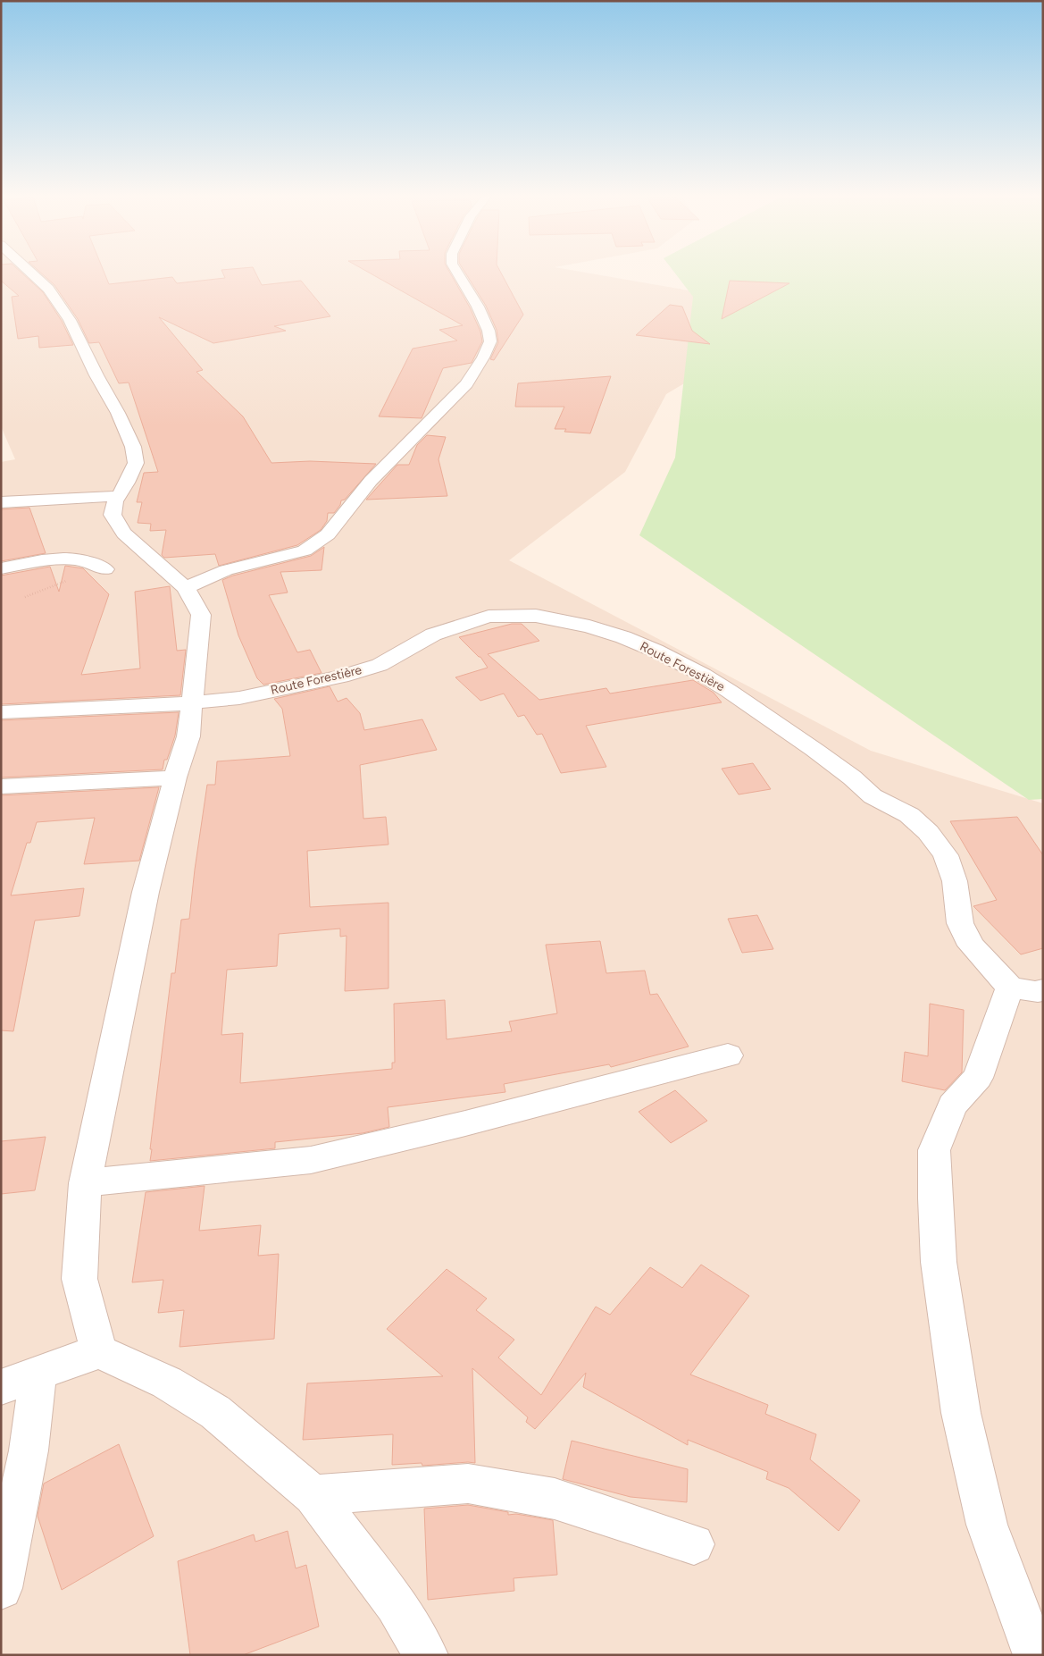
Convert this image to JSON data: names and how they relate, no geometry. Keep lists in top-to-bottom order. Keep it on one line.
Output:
{"streets":{"street":["Route Forestière"]}}
